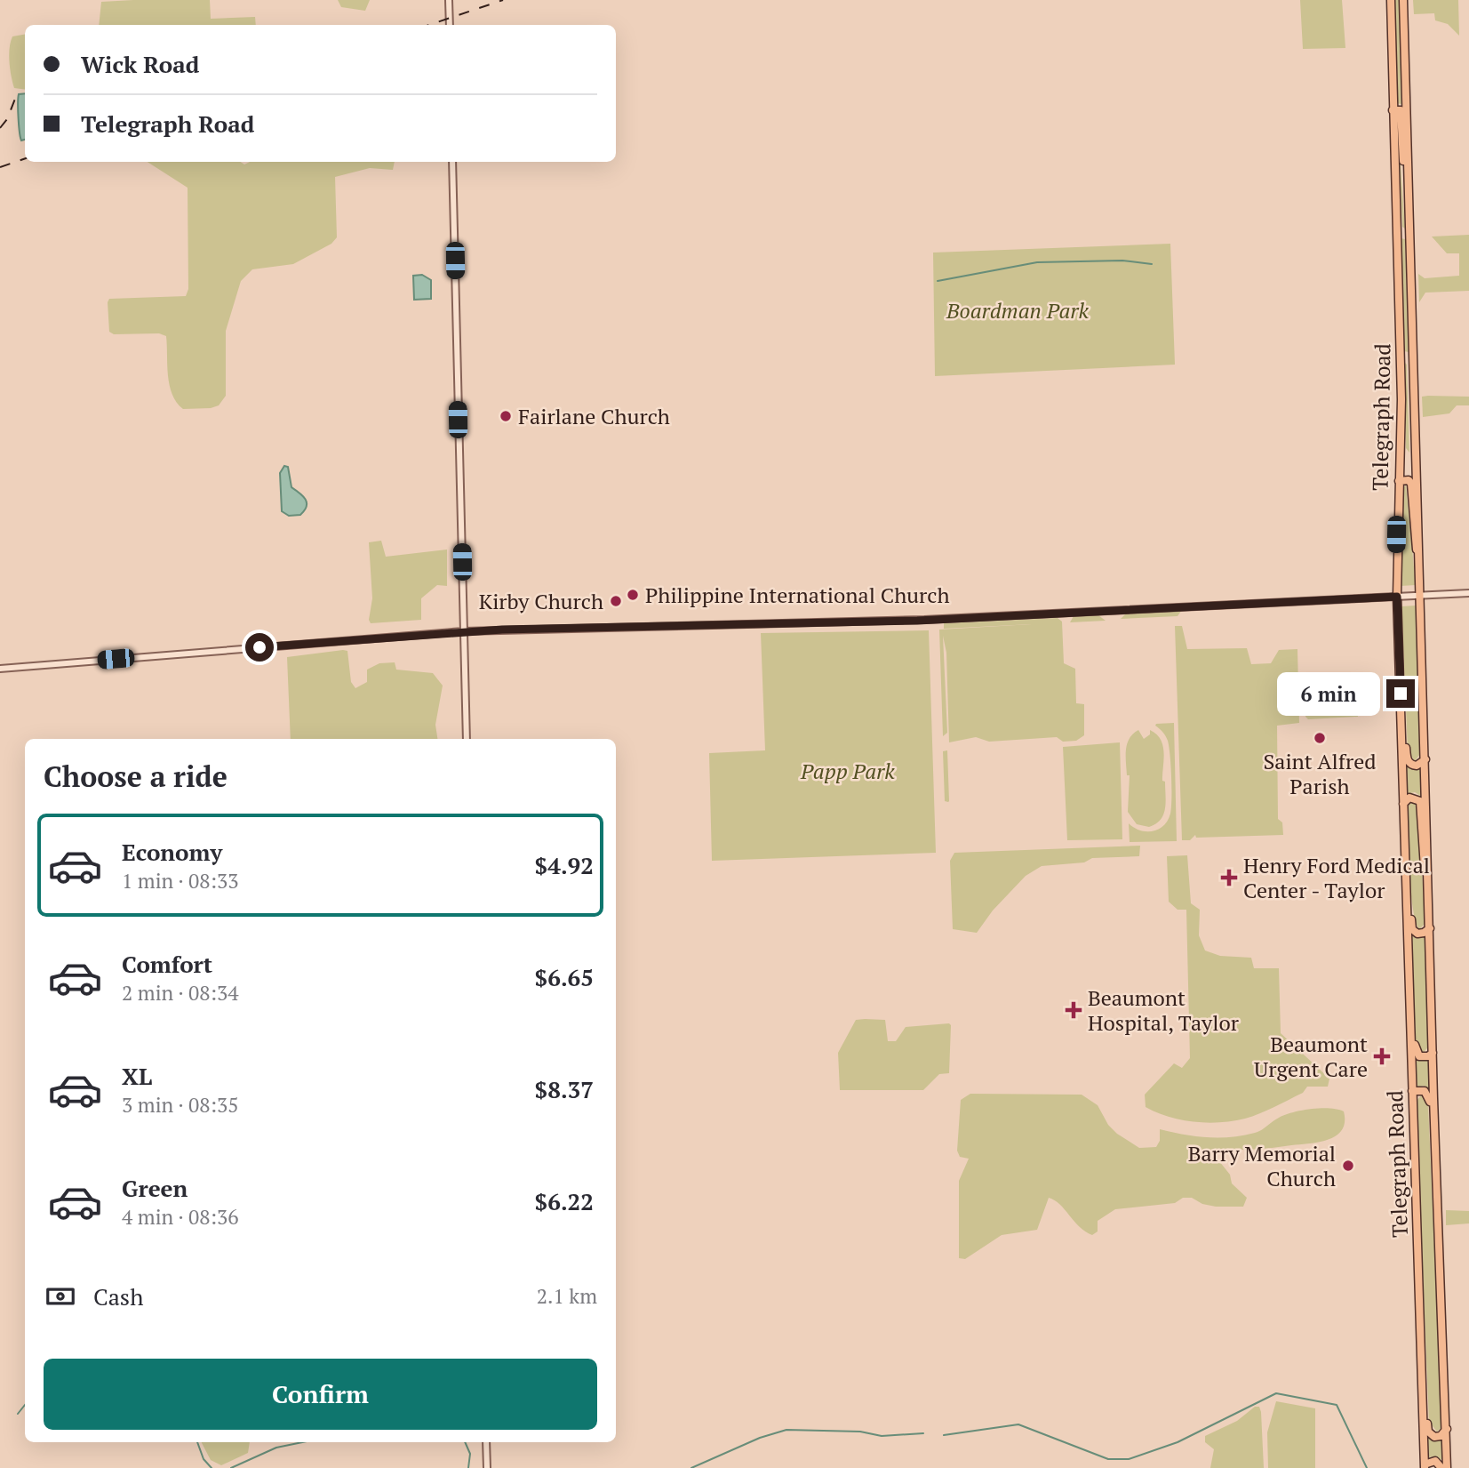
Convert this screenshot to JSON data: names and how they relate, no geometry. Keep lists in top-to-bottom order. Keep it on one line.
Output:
{"streets":{"main road":["Telegraph Road"]},"parks":["Boardman Park","Papp Park"],"places":{"other":["Fairlane Church","Philippine International Church","Kirby Church","Saint Alfred Parish","Barry Memorial Church"],"health":["Henry Ford Medical Center - Taylor","Beaumont Hospital, Taylor","Beaumont Urgent Care"]},"page":{"banner":["Wick Road","Telegraph Road"],"bubble":"6 min","heading":"Choose a ride","list":[{"name":"Economy","note":"1 min · 08:33","value":"$4.92"},{"name":"Comfort","note":"2 min · 08:34","value":"$6.65"},{"name":"XL","note":"3 min · 08:35","value":"$8.37"},{"name":"Green","note":"4 min · 08:36","value":"$6.22"}],"pay":["Cash","2.1 km"],"buttons":"Confirm"}}
